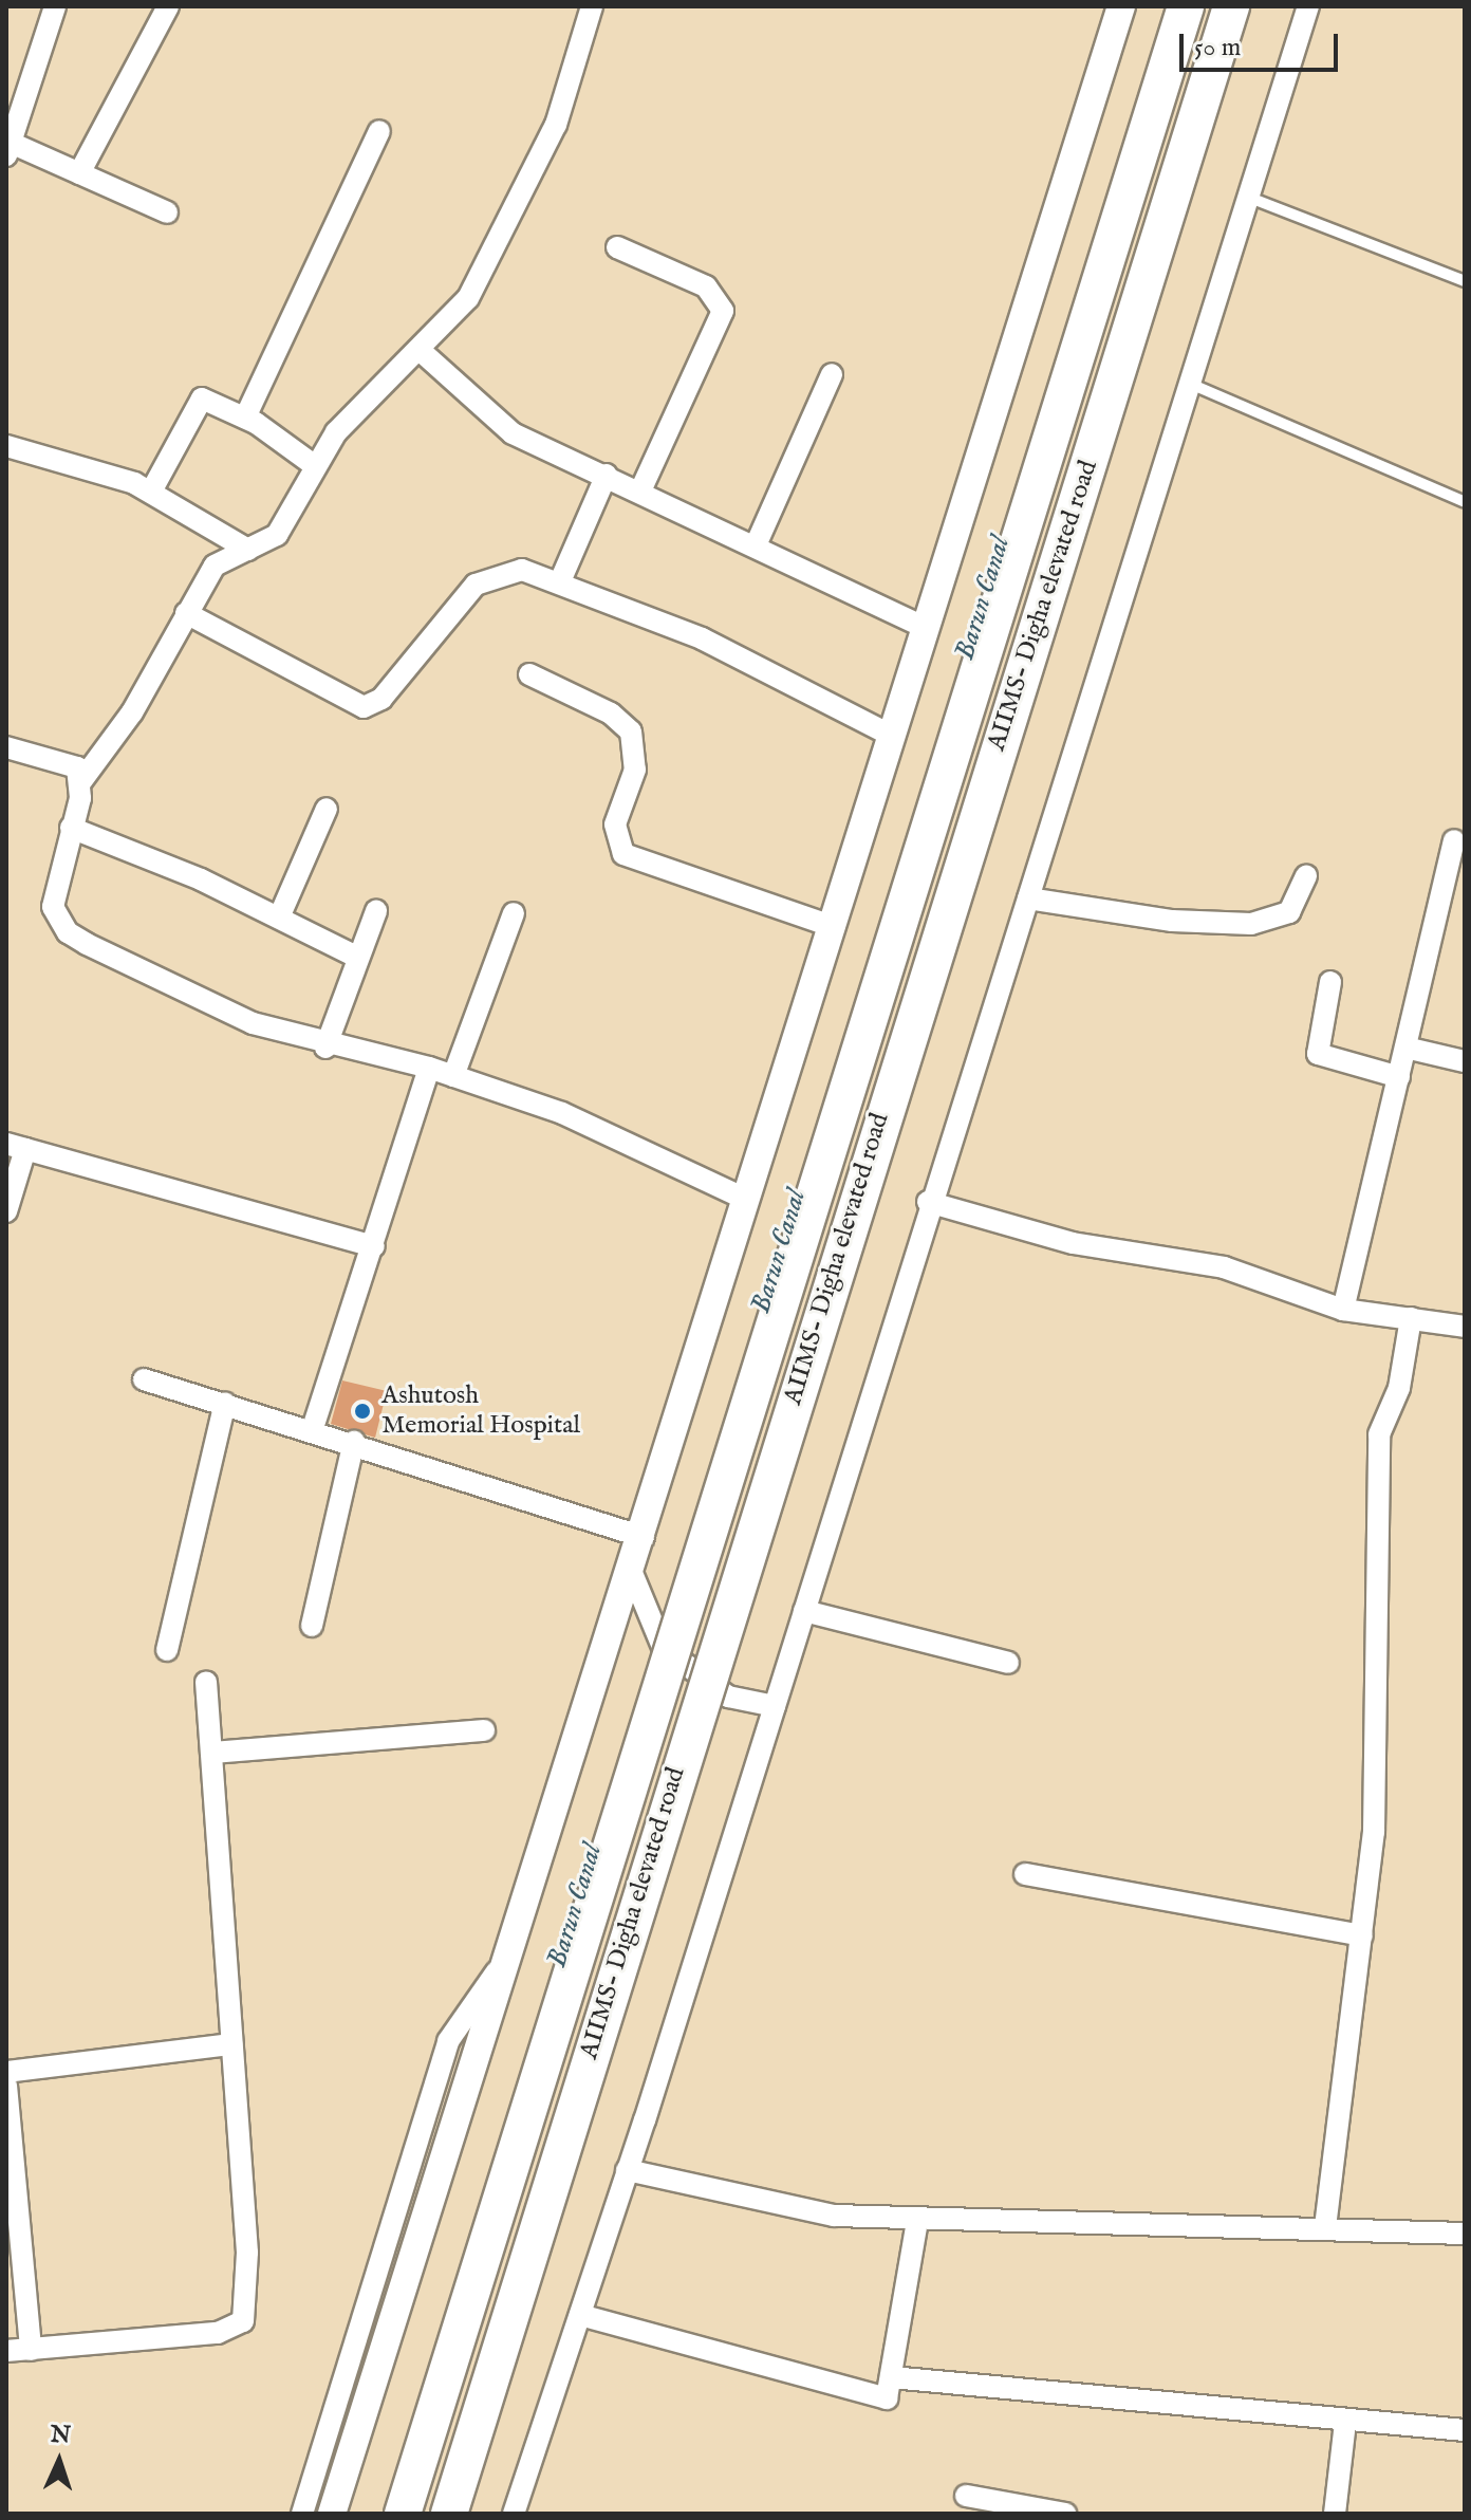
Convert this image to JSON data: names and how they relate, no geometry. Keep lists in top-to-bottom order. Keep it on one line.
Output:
{"streets":{"highway":["AIIMS- Digha elevated road"]},"water":["Barun Canal"],"places":["Ashutosh Memorial Hospital"],"scale_bar":"50 m","north":"top"}
